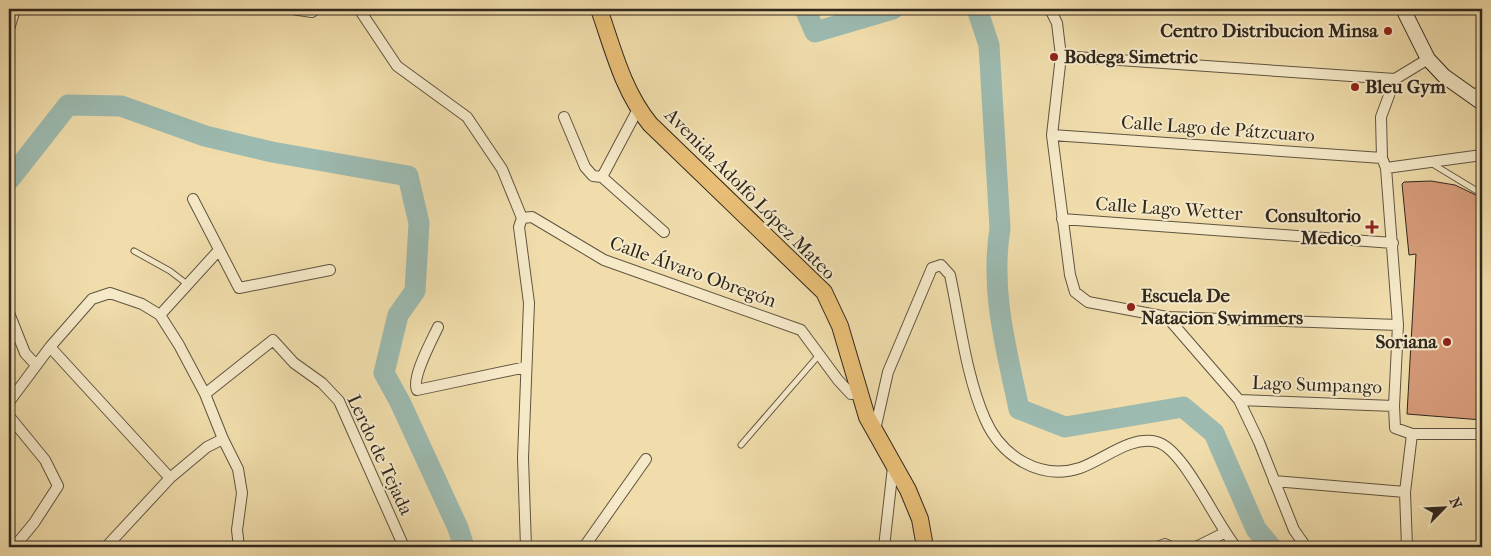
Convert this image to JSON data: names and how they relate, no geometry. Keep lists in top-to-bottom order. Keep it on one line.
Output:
{"streets":{"main road":["Avenida Adolfo López Mateo"],"street":["Calle Lago de Pátzcuaro","Calle Lago Wetter","Calle Álvaro Obregón","Lago Sumpango","Lerdo de Tejada"]},"crossings":[["Avenida Adolfo López Mateo","Calle Álvaro Obregón"]],"places":{"other":["Centro Distribucion Minsa","Bodega Simetric","Bleu Gym","Escuela De Natacion Swimmers","Soriana"],"health":["Consultorio Medico"]},"north":"top right"}
